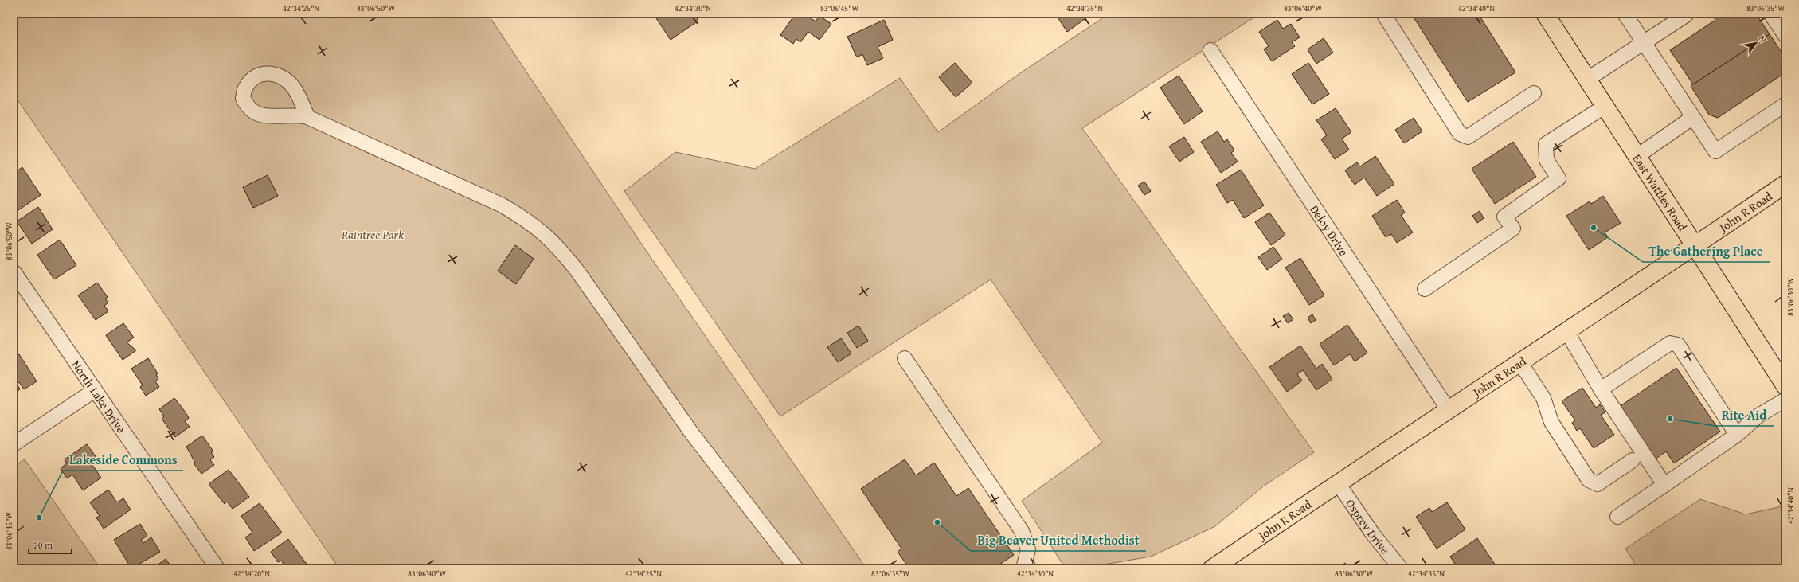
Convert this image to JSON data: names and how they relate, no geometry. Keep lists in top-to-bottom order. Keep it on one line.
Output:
{"streets":{"main road":["East Wattles Road","John R Road"],"street":["Deloy Drive","North Lake Drive","Osprey Drive"]},"crossings":[["East Wattles Road","John R Road"],["John R Road","Deloy Drive"],["John R Road","Osprey Drive"]],"parks":["Raintree Park"],"places":["The Gathering Place","Rite Aid","Lakeside Commons","Big Beaver United Methodist"],"scale_bar":"20 m","north":"top right","coordinates":["42°34'25\"N","83°06'50\"W","42°34'30\"N","83°06'45\"W","42°34'35\"N","83°06'40\"W","42°34'40\"N","83°06'35\"W","83°06'30\"W","42°34'20\"N"]}
